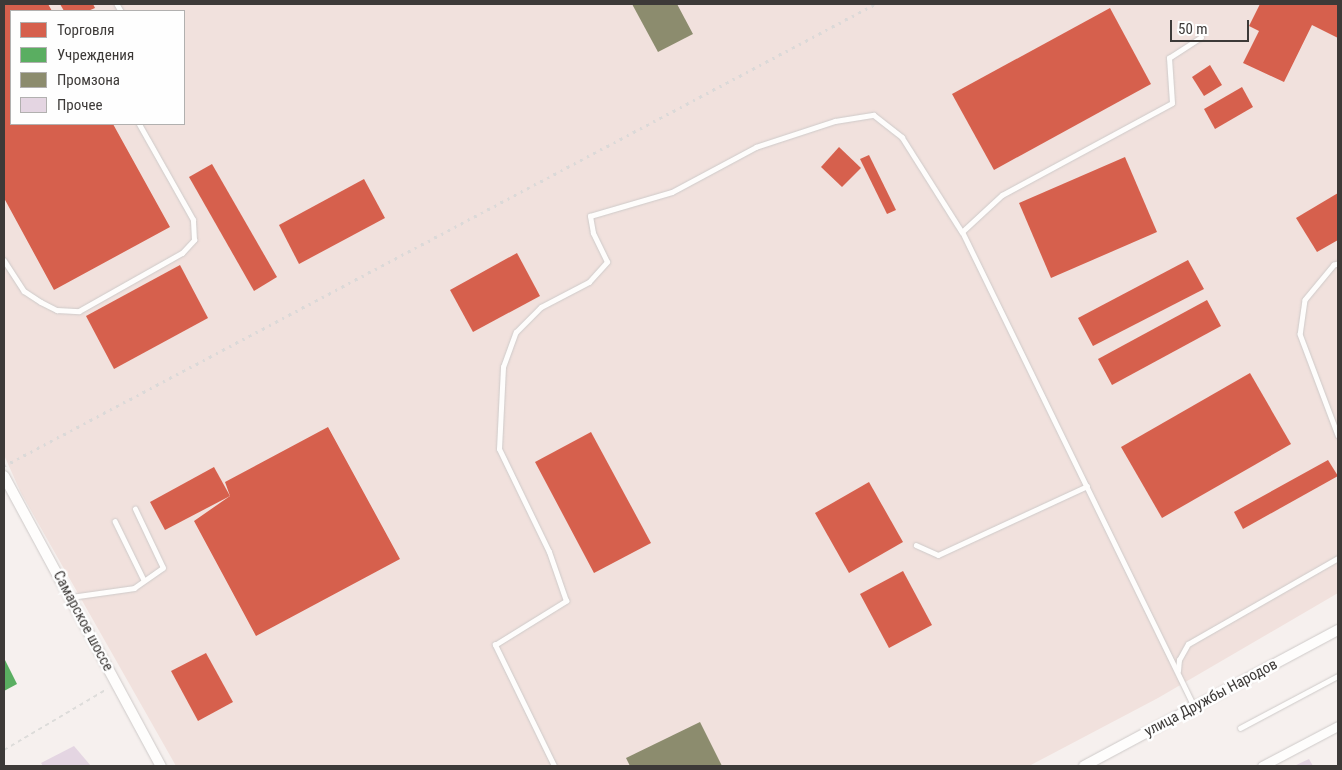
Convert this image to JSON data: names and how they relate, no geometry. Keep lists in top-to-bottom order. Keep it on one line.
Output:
{"streets":{"street":["Самарское шоссе","улица Дружбы Народов"]},"legend":["Торговля","Учреждения","Промзона","Прочее"],"scale_bar":"50 m"}
